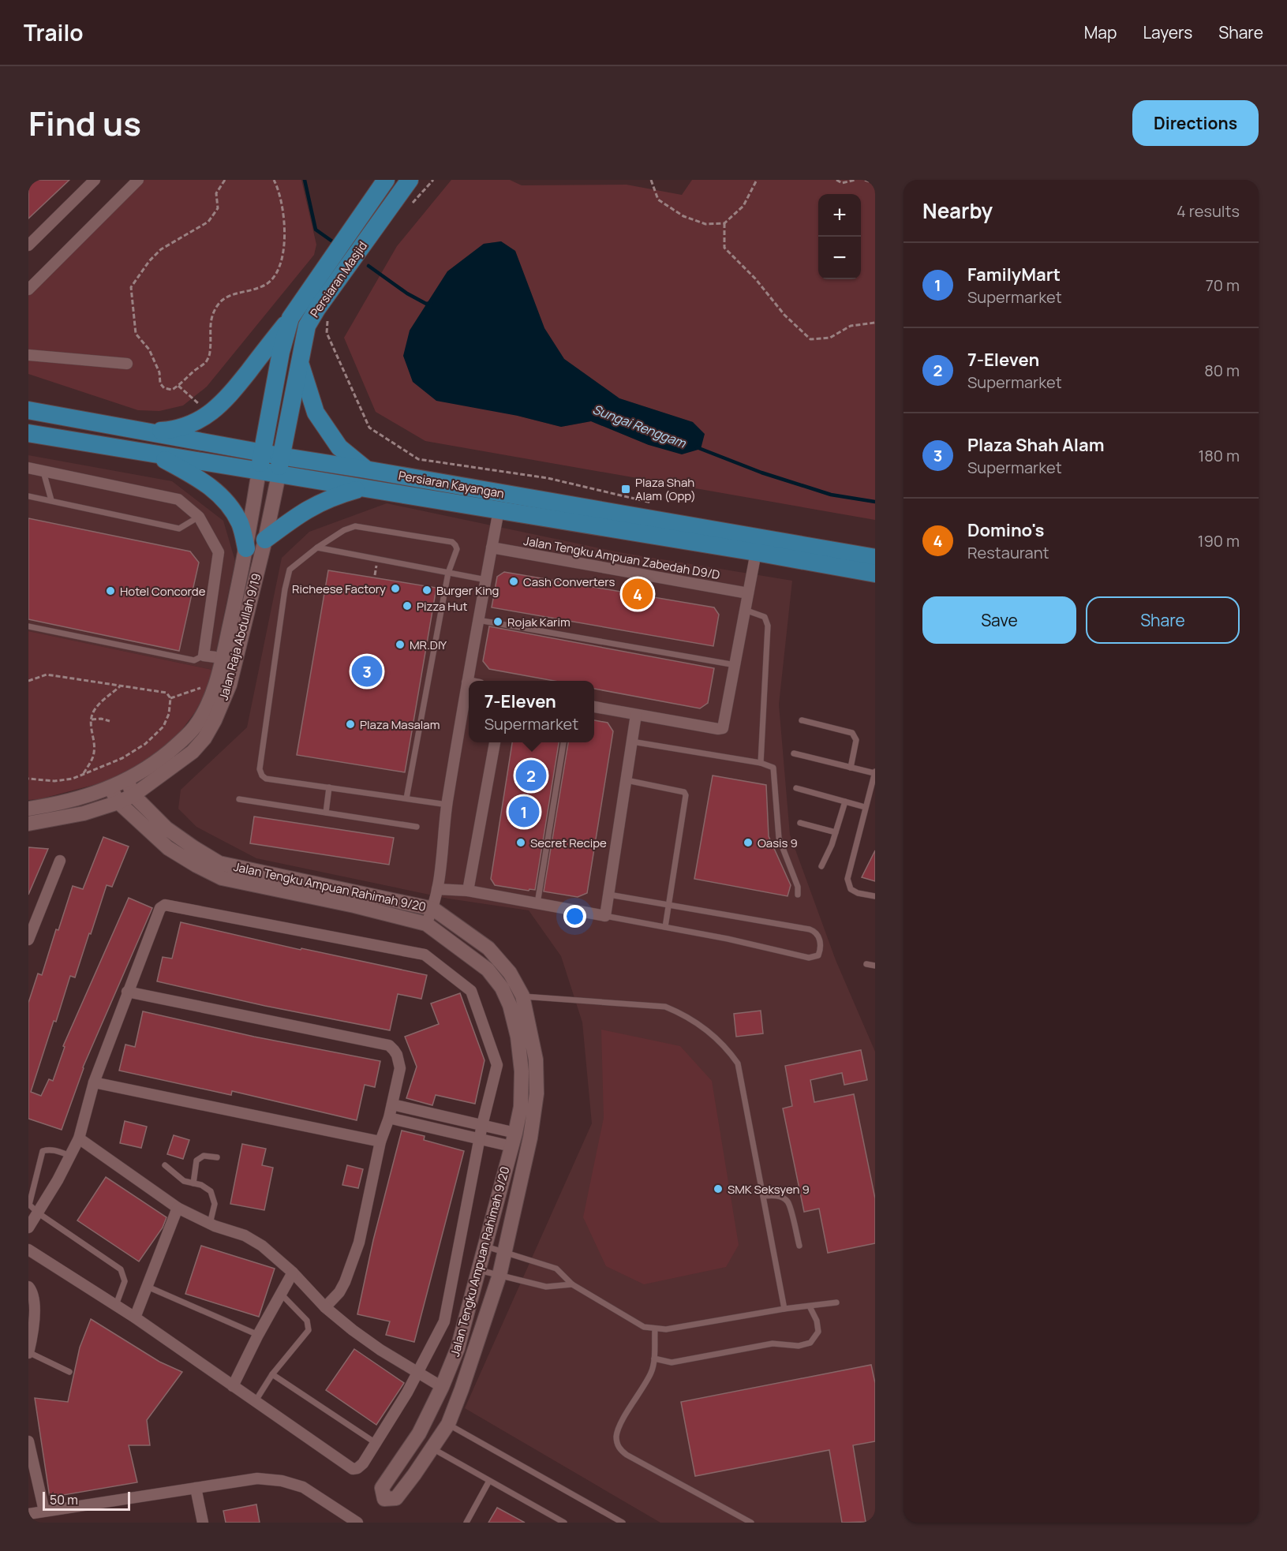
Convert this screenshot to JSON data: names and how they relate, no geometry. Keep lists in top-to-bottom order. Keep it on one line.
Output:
{"streets":{"main road":["Persiaran Masjid","Persiaran Kayangan"],"street":["Jalan Tengku Ampuan Zabedah D9/D","Jalan Raja Abdullah 9/19","Jalan Tengku Ampuan Rahimah 9/20"]},"crossings":[["Persiaran Masjid","Persiaran Kayangan"],["Persiaran Masjid","Jalan Raja Abdullah 9/19"],["Persiaran Kayangan","Jalan Raja Abdullah 9/19"],["Jalan Raja Abdullah 9/19","Jalan Tengku Ampuan Rahimah 9/20"]],"water":["Sungai Renggam"],"places":{"transit":["Plaza Shah Alam (Opp)"],"other":["Cash Converters","Richeese Factory","Burger King","Hotel Concorde","Pizza Hut","Rojak Karim","MR.DIY","Plaza Masalam","Secret Recipe","Oasis 9","SMK Seksyen 9"]},"scale_bar":"50 m","page":{"header":"Trailo","nav":["Map","Layers","Share"],"title":"Find us","buttons":["Directions",["Save","Share"]],"heading":["Nearby","4 results"],"map_buttons":["+","−"],"list":[{"mark":"1","name":"FamilyMart","note":"Supermarket","value":"70 m"},{"mark":"2","name":"7-Eleven","note":"Supermarket","value":"80 m"},{"mark":"3","name":"Plaza Shah Alam","note":"Supermarket","value":"180 m"},{"mark":"4","name":"Domino's","note":"Restaurant","value":"190 m"}],"pins":["4","3","2","1"],"popup":["7-Eleven","Supermarket"],"scale":"50 m"}}
